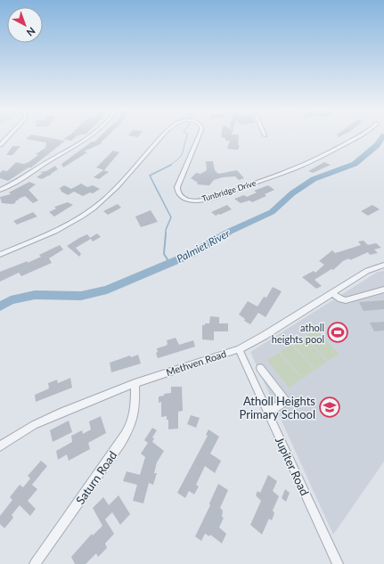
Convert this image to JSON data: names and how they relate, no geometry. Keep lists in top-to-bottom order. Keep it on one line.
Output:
{"streets":{"street":["Tunbridge Drive","Methven Road","Jupiter Road","Saturn Road"]},"crossings":[["Methven Road","Jupiter Road"],["Methven Road","Saturn Road"]],"water":["Palmiet River"],"places":{"sports":["atholl heights pool"],"school or university":["Atholl Heights Primary School"]},"north":"bottom right"}
